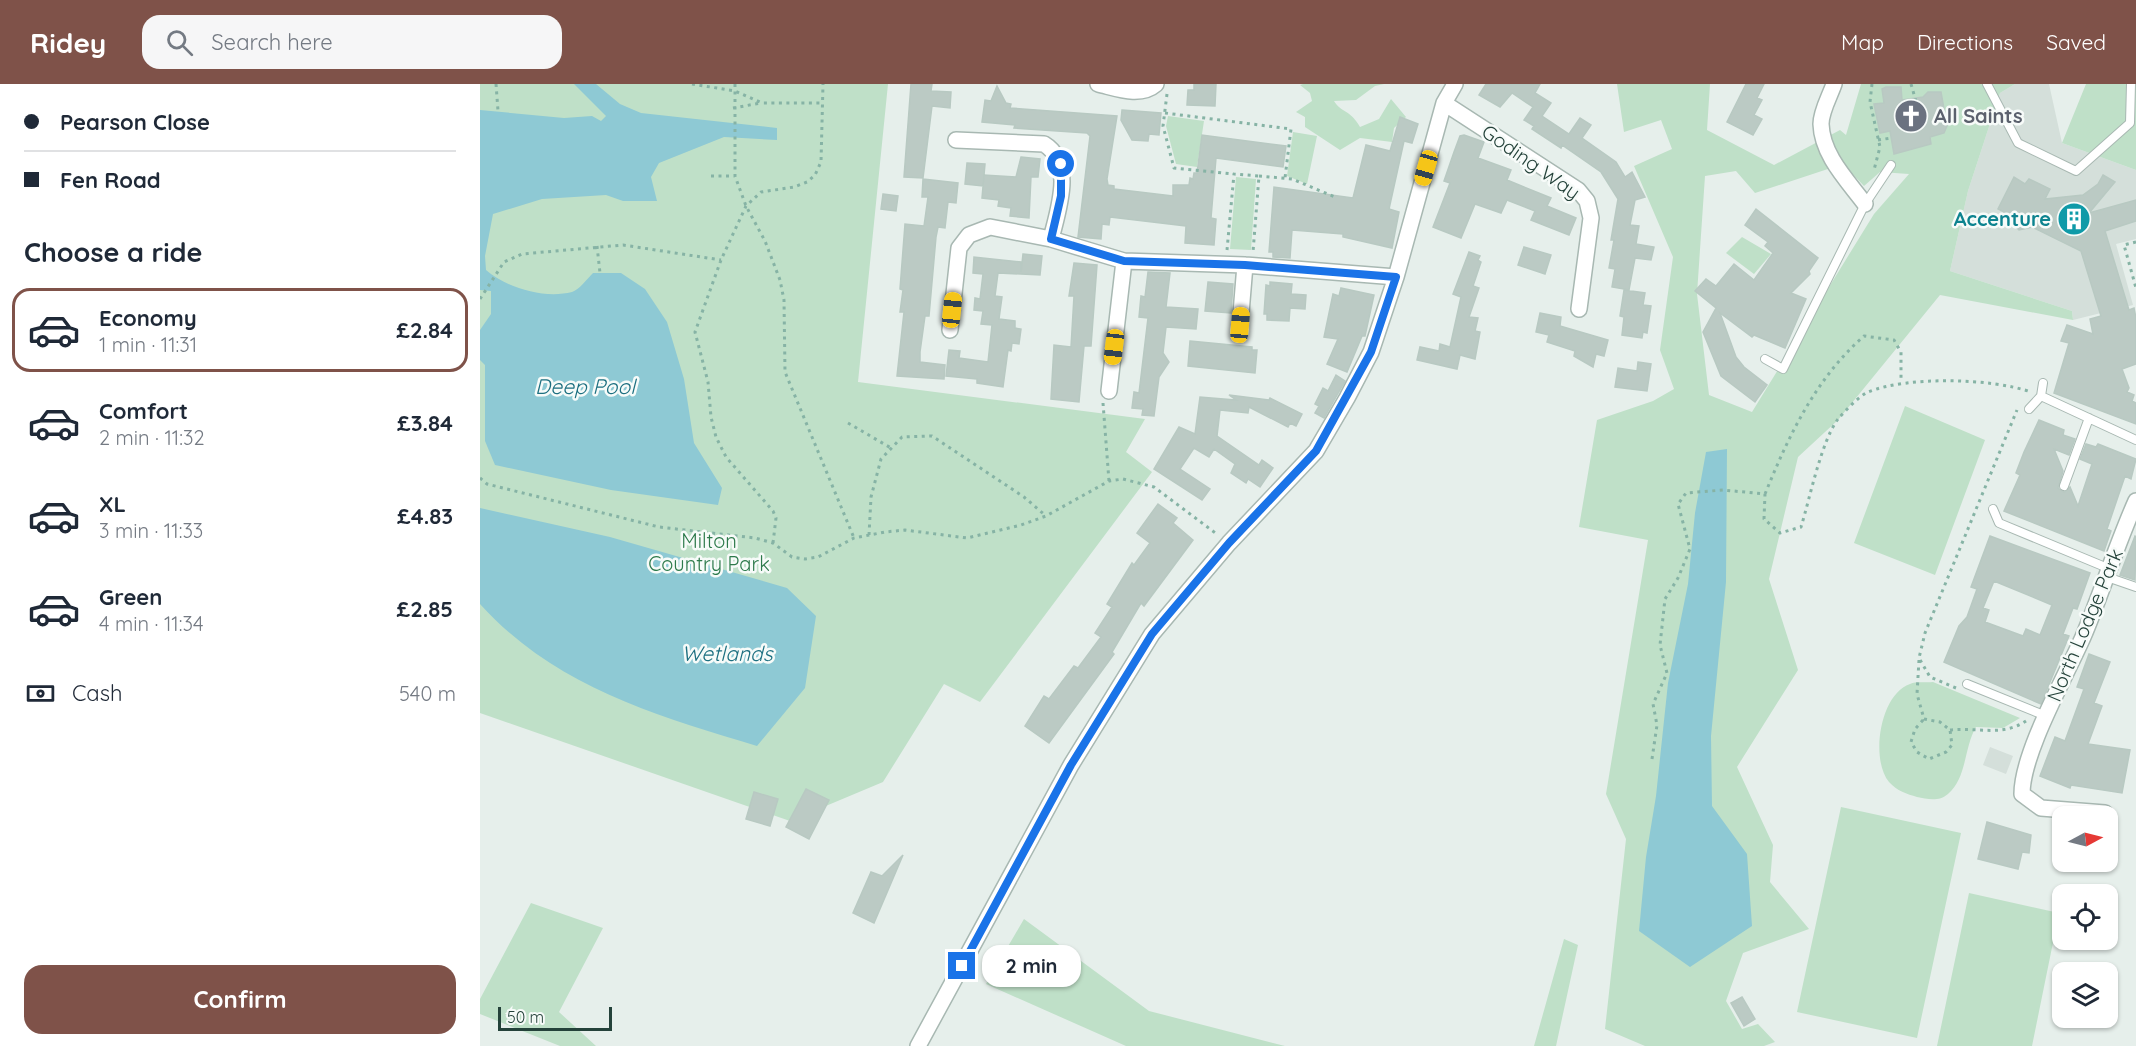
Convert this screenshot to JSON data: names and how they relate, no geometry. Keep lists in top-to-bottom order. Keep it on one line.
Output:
{"streets":{"street":["Goding Way","North Lodge Park"]},"water":["Deep Pool","Wetlands"],"parks":["Milton Country Park"],"places":{"church":["All Saints"],"building":["Accenture"]},"scale_bar":"50 m","north":"right","page":{"header":"Ridey","search":"Search here","nav":["Map","Directions","Saved"],"banner":["Pearson Close","Fen Road"],"heading":"Choose a ride","list":[{"name":"Economy","note":"1 min · 11:31","value":"£2.84"},{"name":"Comfort","note":"2 min · 11:32","value":"£3.84"},{"name":"XL","note":"3 min · 11:33","value":"£4.83"},{"name":"Green","note":"4 min · 11:34","value":"£2.85"}],"pay":["Cash","540 m"],"bubble":"2 min","buttons":"Confirm","scale":"50 m"}}
